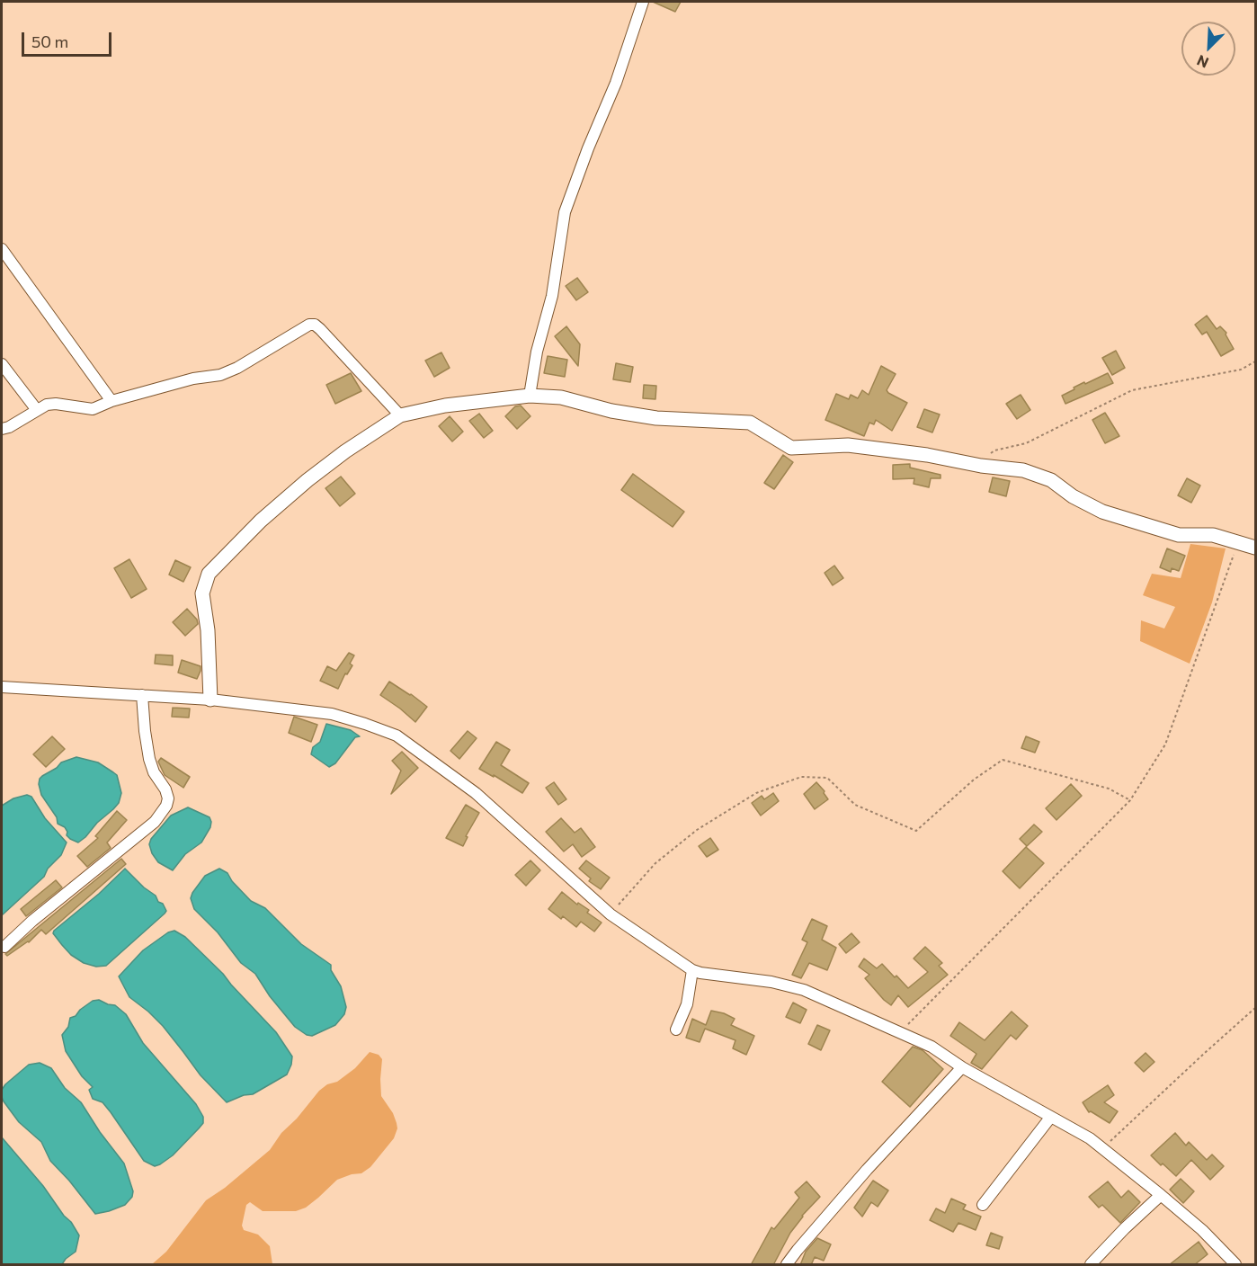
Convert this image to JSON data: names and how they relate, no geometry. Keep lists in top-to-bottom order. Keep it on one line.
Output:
{"scale_bar":"50 m","north":"bottom left"}
